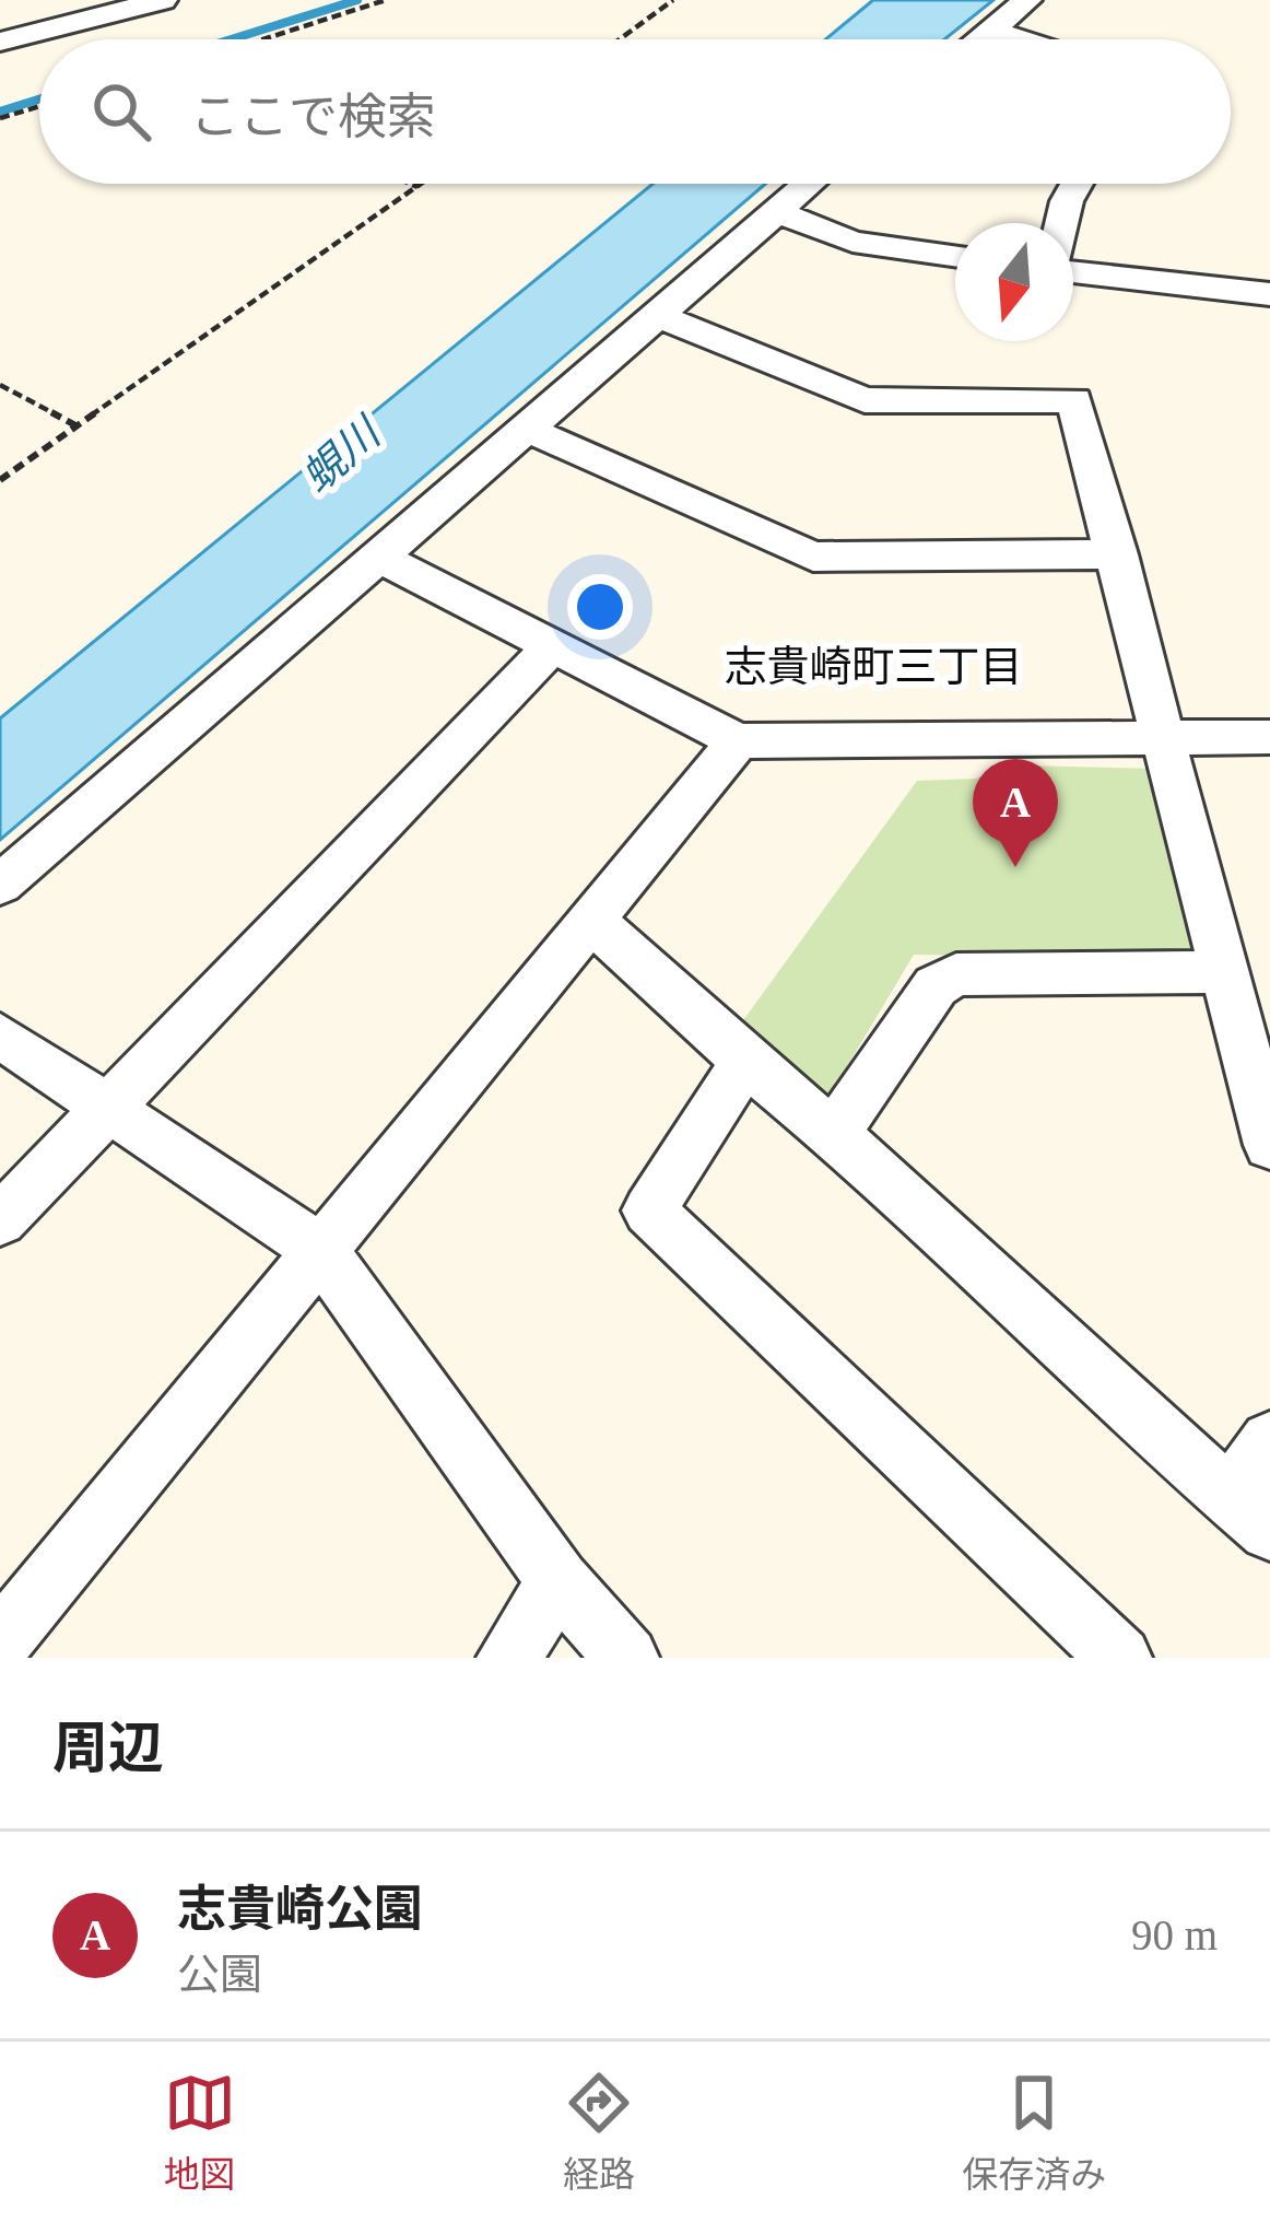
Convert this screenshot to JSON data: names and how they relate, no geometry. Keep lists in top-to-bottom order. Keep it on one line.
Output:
{"districts":["志貴崎町三丁目"],"water":["蜆川"],"north":"bottom","page":{"search":"ここで検索","pins":"A","heading":"周辺","list":[{"mark":"A","name":"志貴崎公園","note":"公園","value":"90 m"}],"nav":["地図","経路","保存済み"]}}
